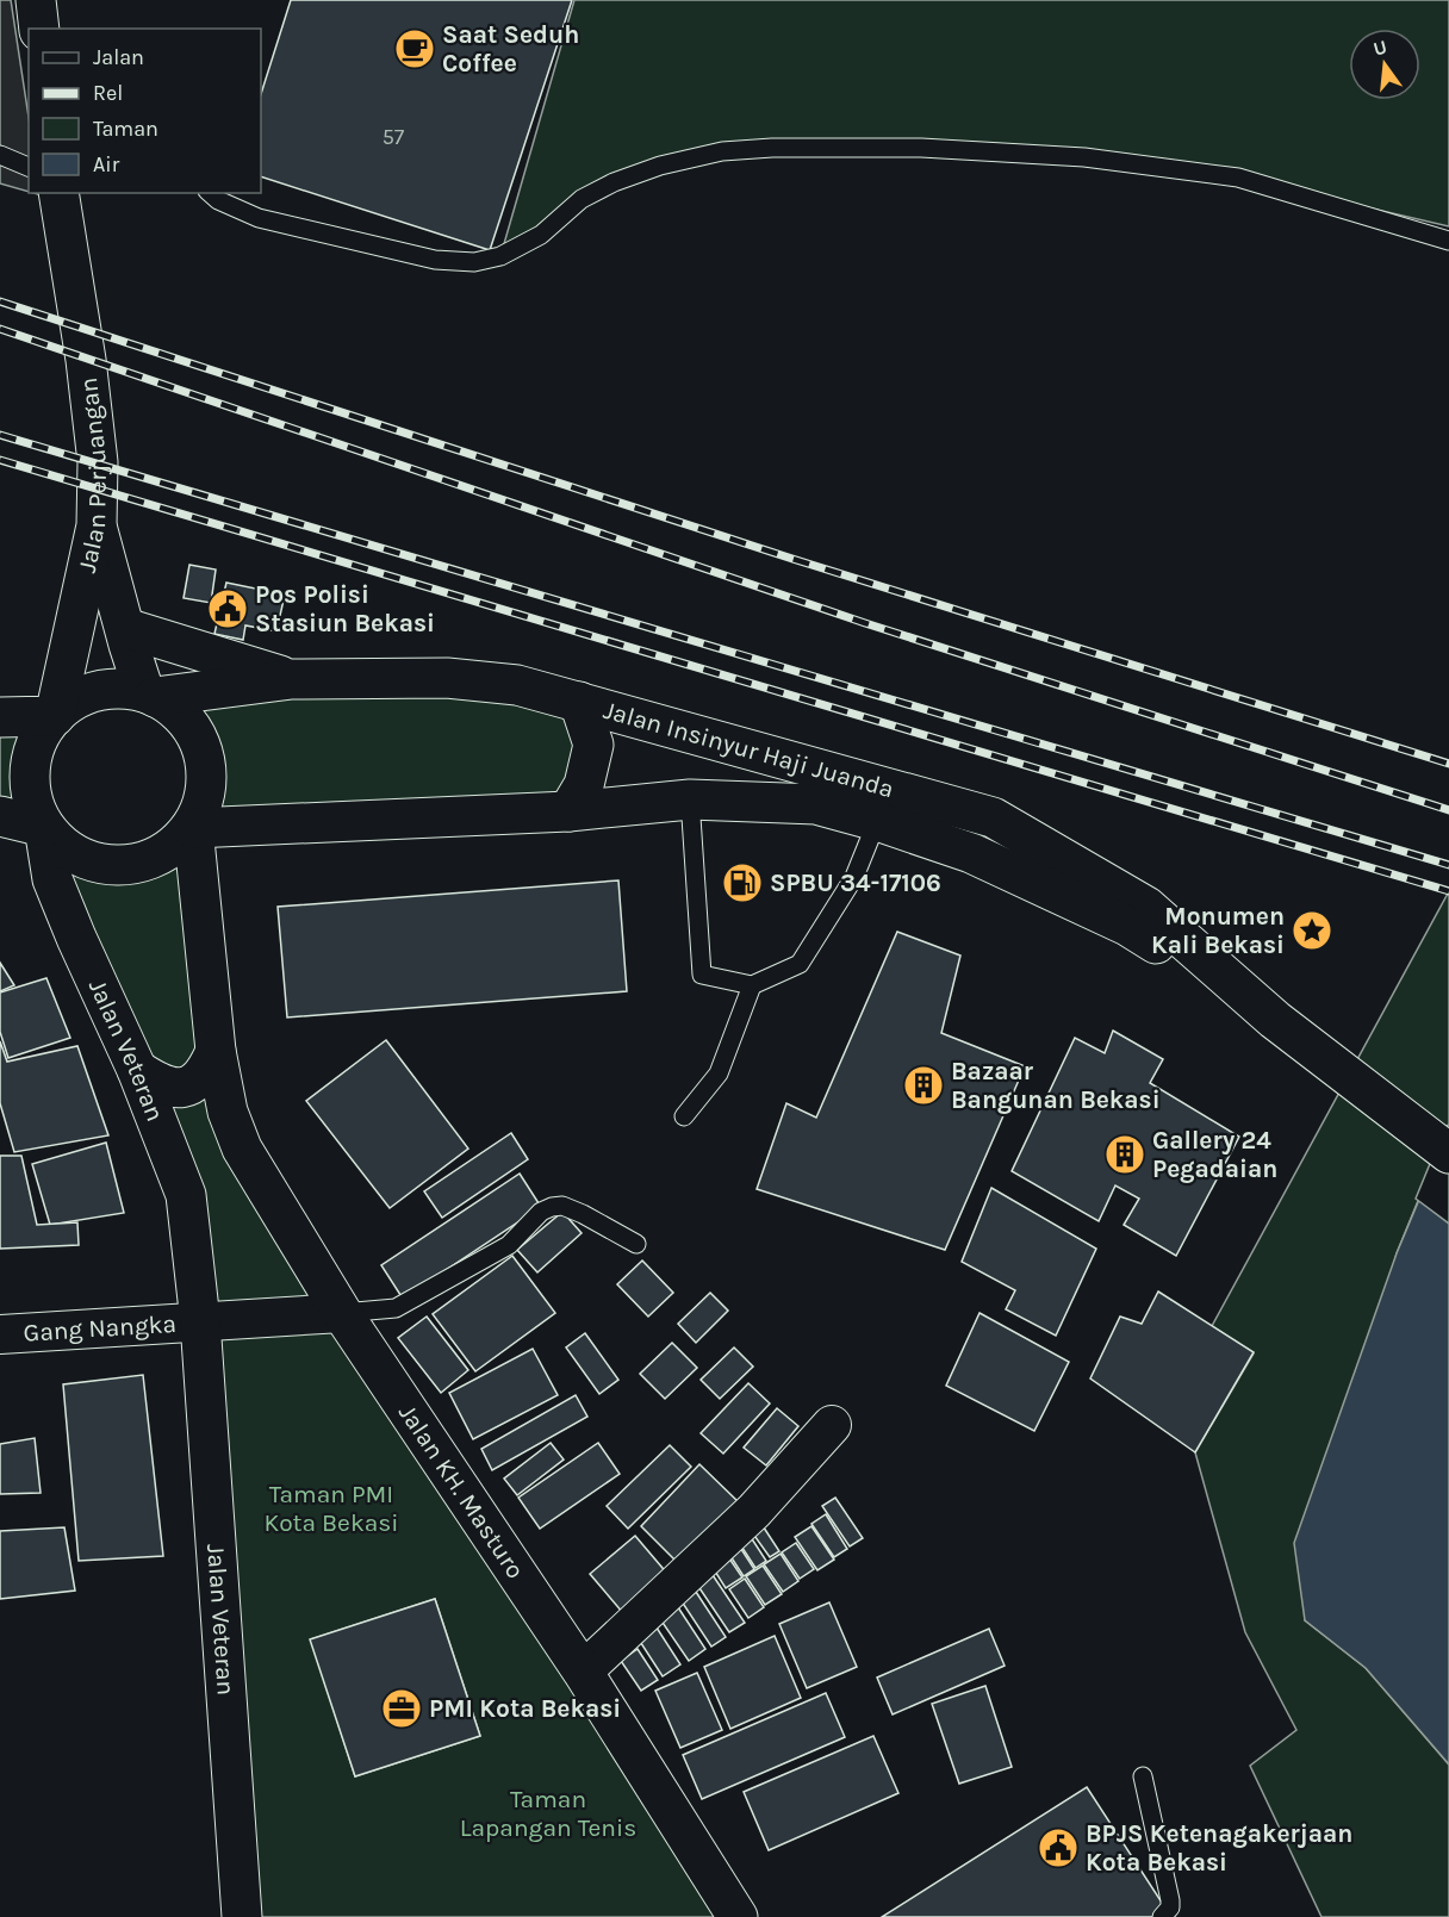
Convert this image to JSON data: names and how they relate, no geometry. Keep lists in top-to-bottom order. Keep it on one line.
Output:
{"streets":{"main road":["Jalan Perjuangan","Jalan Insinyur Haji Juanda","Jalan Veteran","Jalan KH. Masturo"],"street":["Gang Nangka"]},"crossings":[["Jalan Perjuangan","Jalan Insinyur Haji Juanda"],["Jalan Perjuangan","Jalan Veteran"],["Jalan Perjuangan","Jalan KH. Masturo"],["Jalan Insinyur Haji Juanda","Jalan Veteran"],["Jalan Insinyur Haji Juanda","Jalan KH. Masturo"],["Jalan Veteran","Gang Nangka"],["Jalan Veteran","Jalan KH. Masturo"]],"parks":["Taman PMI Kota Bekasi","Taman Lapangan Tenis"],"places":{"cafe":["Saat Seduh Coffee"],"public building":["Pos Polisi Stasiun Bekasi","BPJS Ketenagakerjaan Kota Bekasi"],"fuel station":["SPBU 34-17106"],"place":["Monumen Kali Bekasi"],"building":["Bazaar Bangunan Bekasi","Gallery 24 Pegadaian"],"office":["PMI Kota Bekasi"]},"house_numbers":["57"],"legend":["Jalan","Rel","Taman","Air"],"north":"top"}
